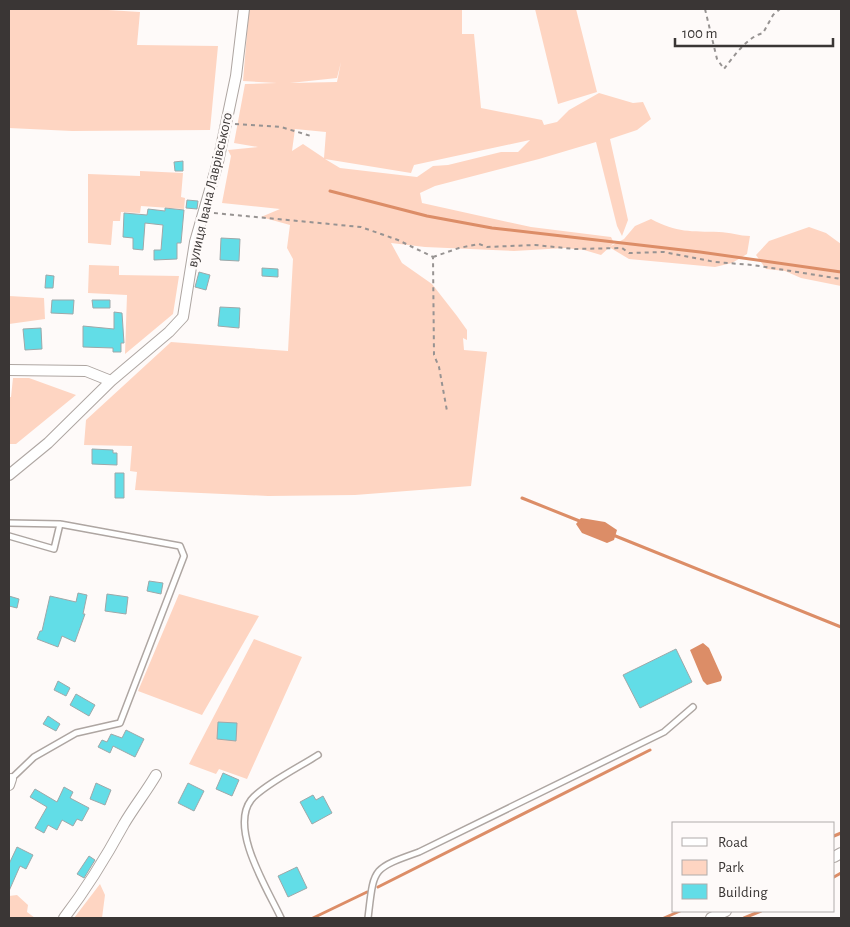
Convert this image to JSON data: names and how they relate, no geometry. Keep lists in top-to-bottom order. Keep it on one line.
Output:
{"streets":{"street":["вулиця Івана Лаврівського"]},"legend":["Road","Park","Building"],"scale_bar":"100 m"}
